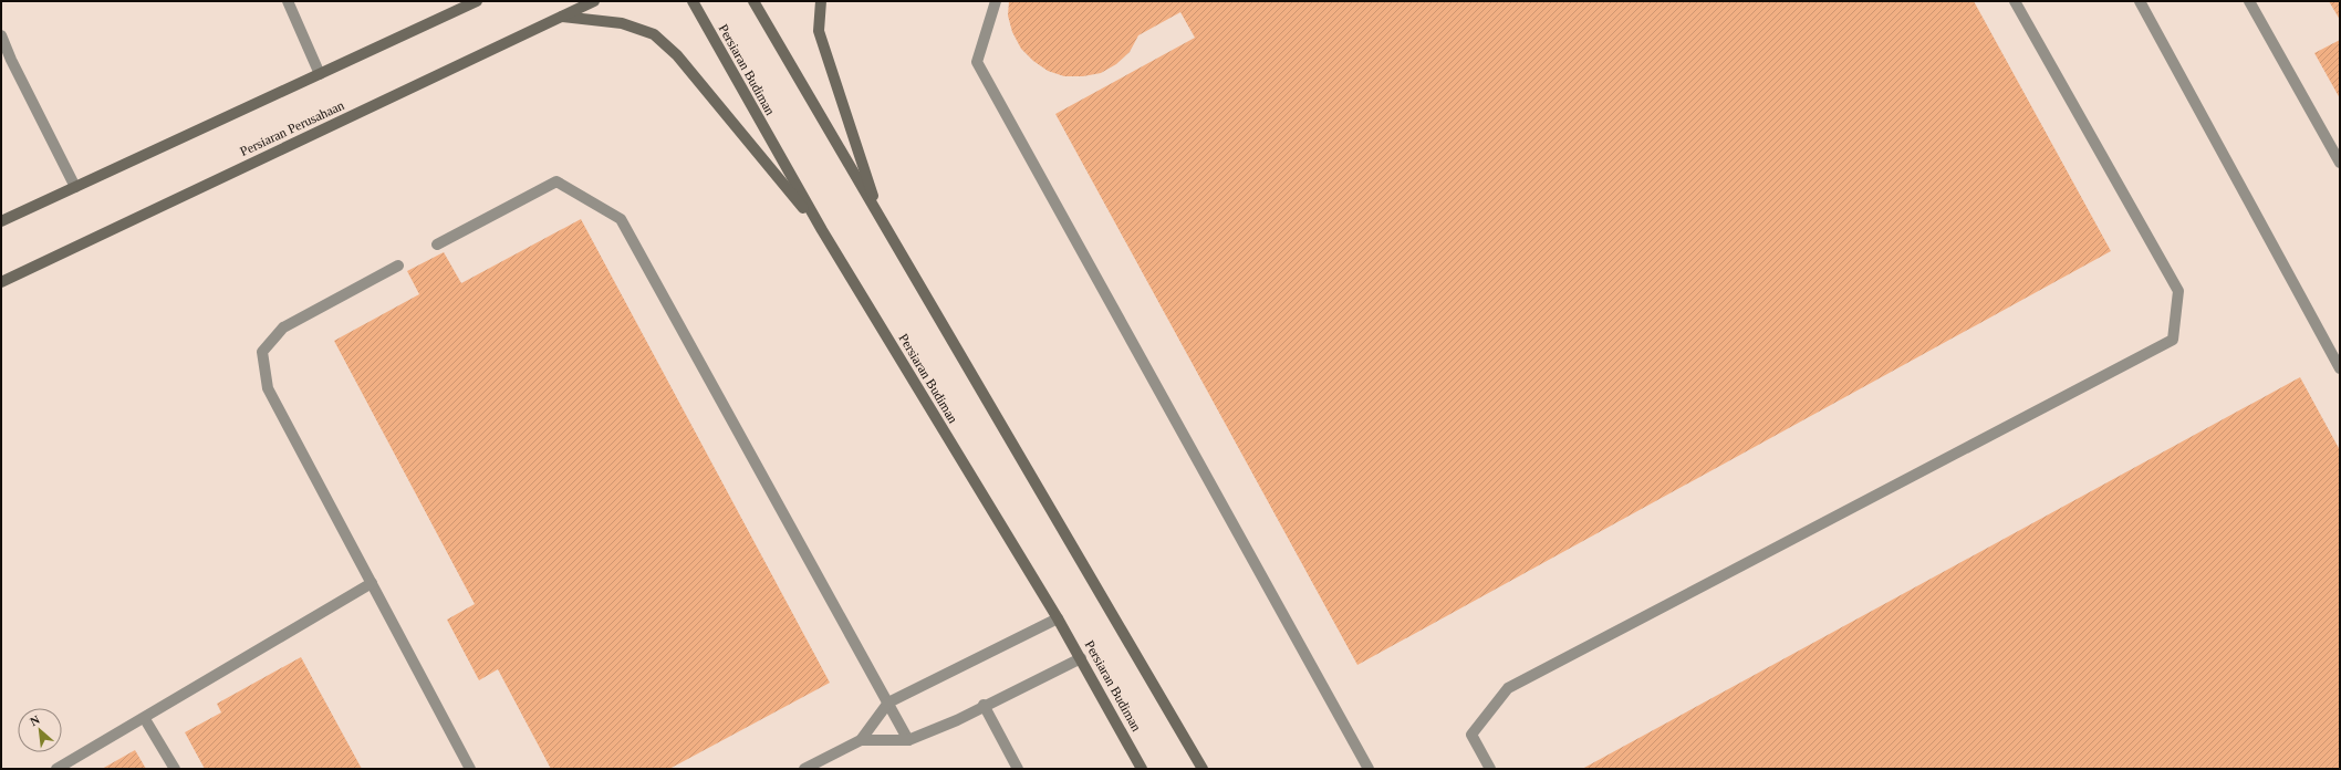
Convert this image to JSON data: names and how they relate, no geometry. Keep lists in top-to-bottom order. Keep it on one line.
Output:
{"streets":{"main road":["Persiaran Budiman","Persiaran Perusahaan"]},"north":"top left"}
